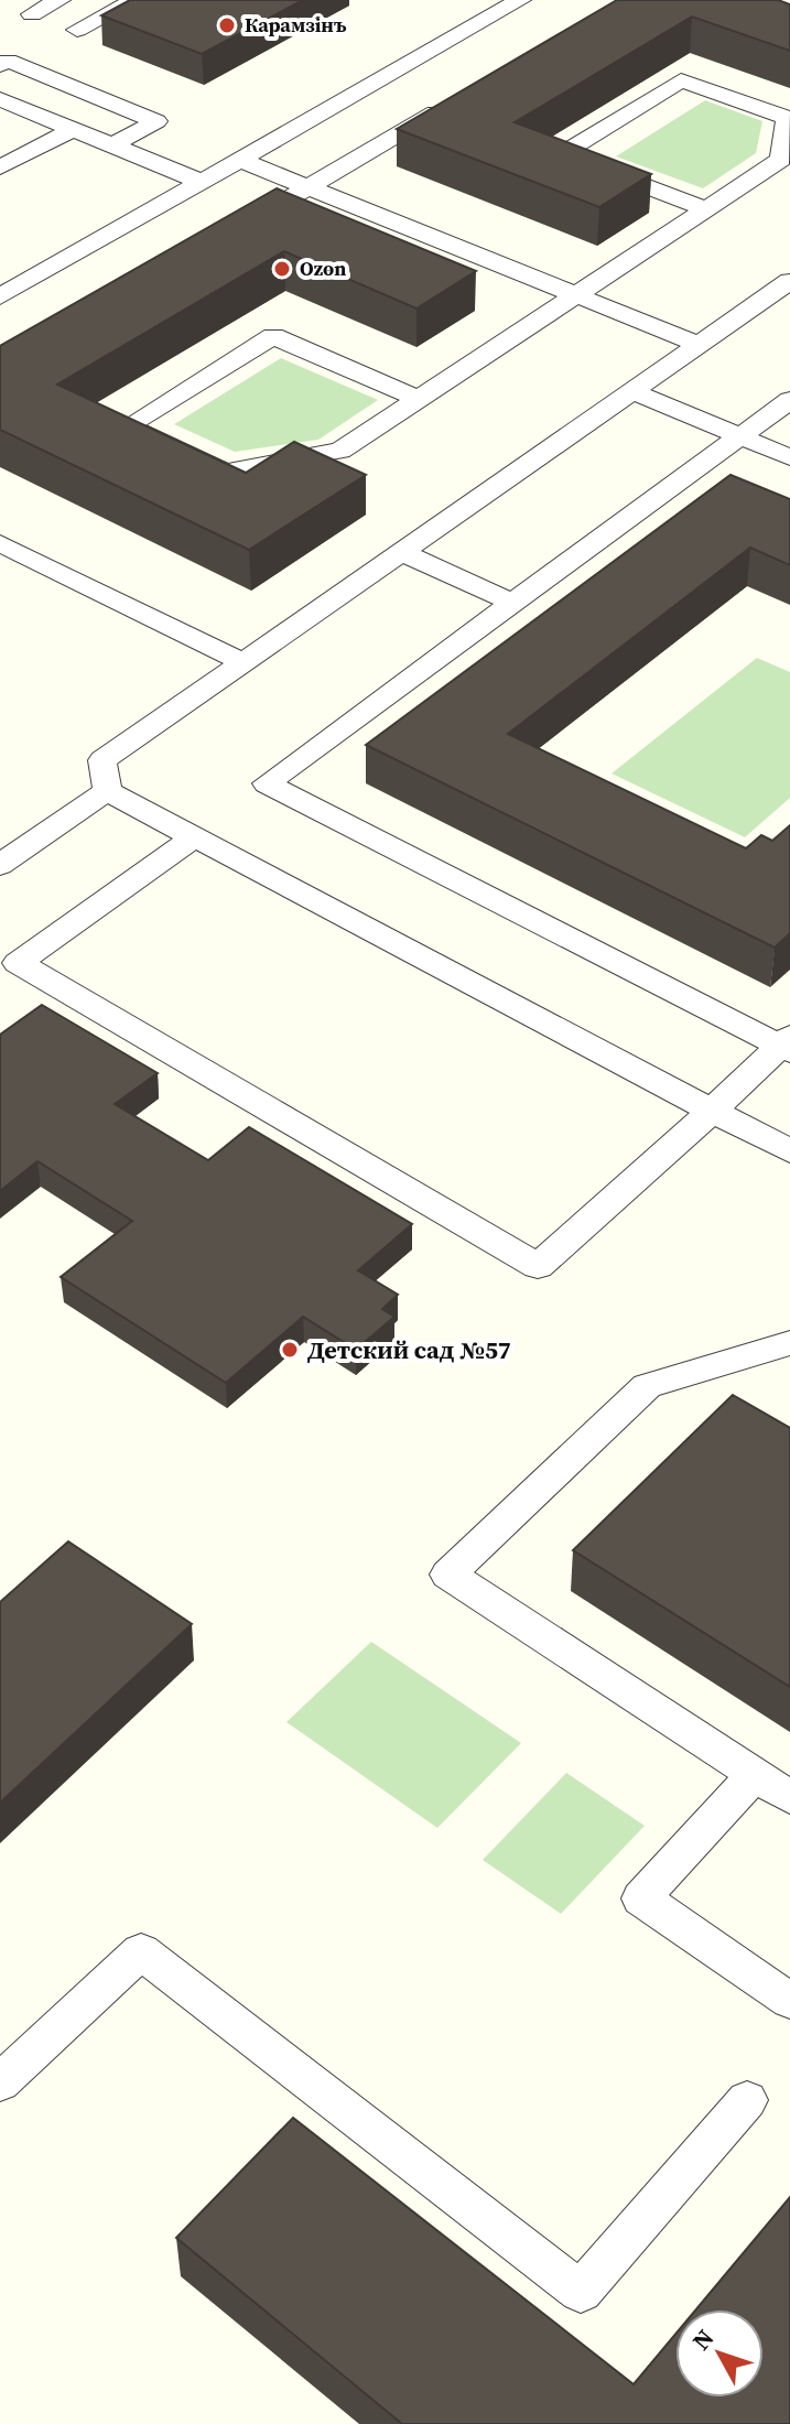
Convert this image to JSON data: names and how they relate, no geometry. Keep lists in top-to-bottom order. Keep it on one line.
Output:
{"places":["Карамзiнъ","Ozon","Детский сад №57"],"north":"top left"}
